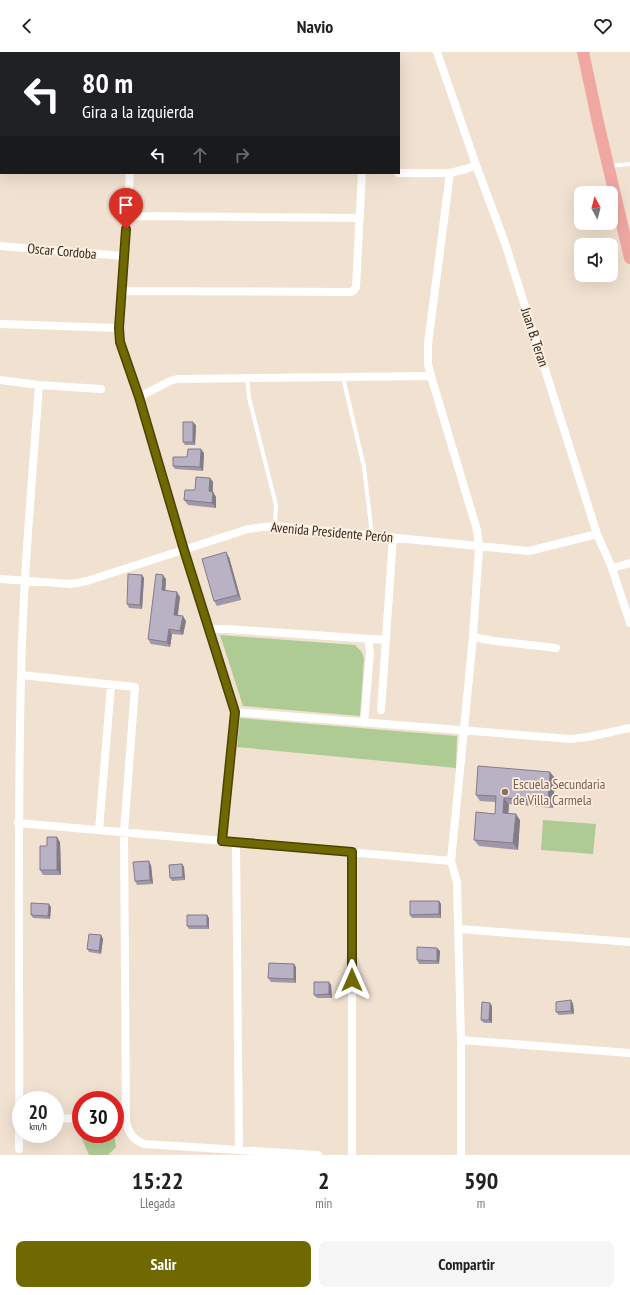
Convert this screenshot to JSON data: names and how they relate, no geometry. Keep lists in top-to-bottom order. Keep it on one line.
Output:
{"streets":{"street":["Oscar Cordoba","Juan B. Teran","Avenida Presidente Perón"]},"crossings":[["Juan B. Teran","Avenida Presidente Perón"]],"places":["Escuela Secundaria de Villa Carmela"],"north":"top","page":{"header":"Navio","turn":["80 m","Gira a la izquierda"],"speed":"20 km/h","limit":"30","eta":["15:22","Llegada","2","min","590","m"],"buttons":["Salir","Compartir"]}}
